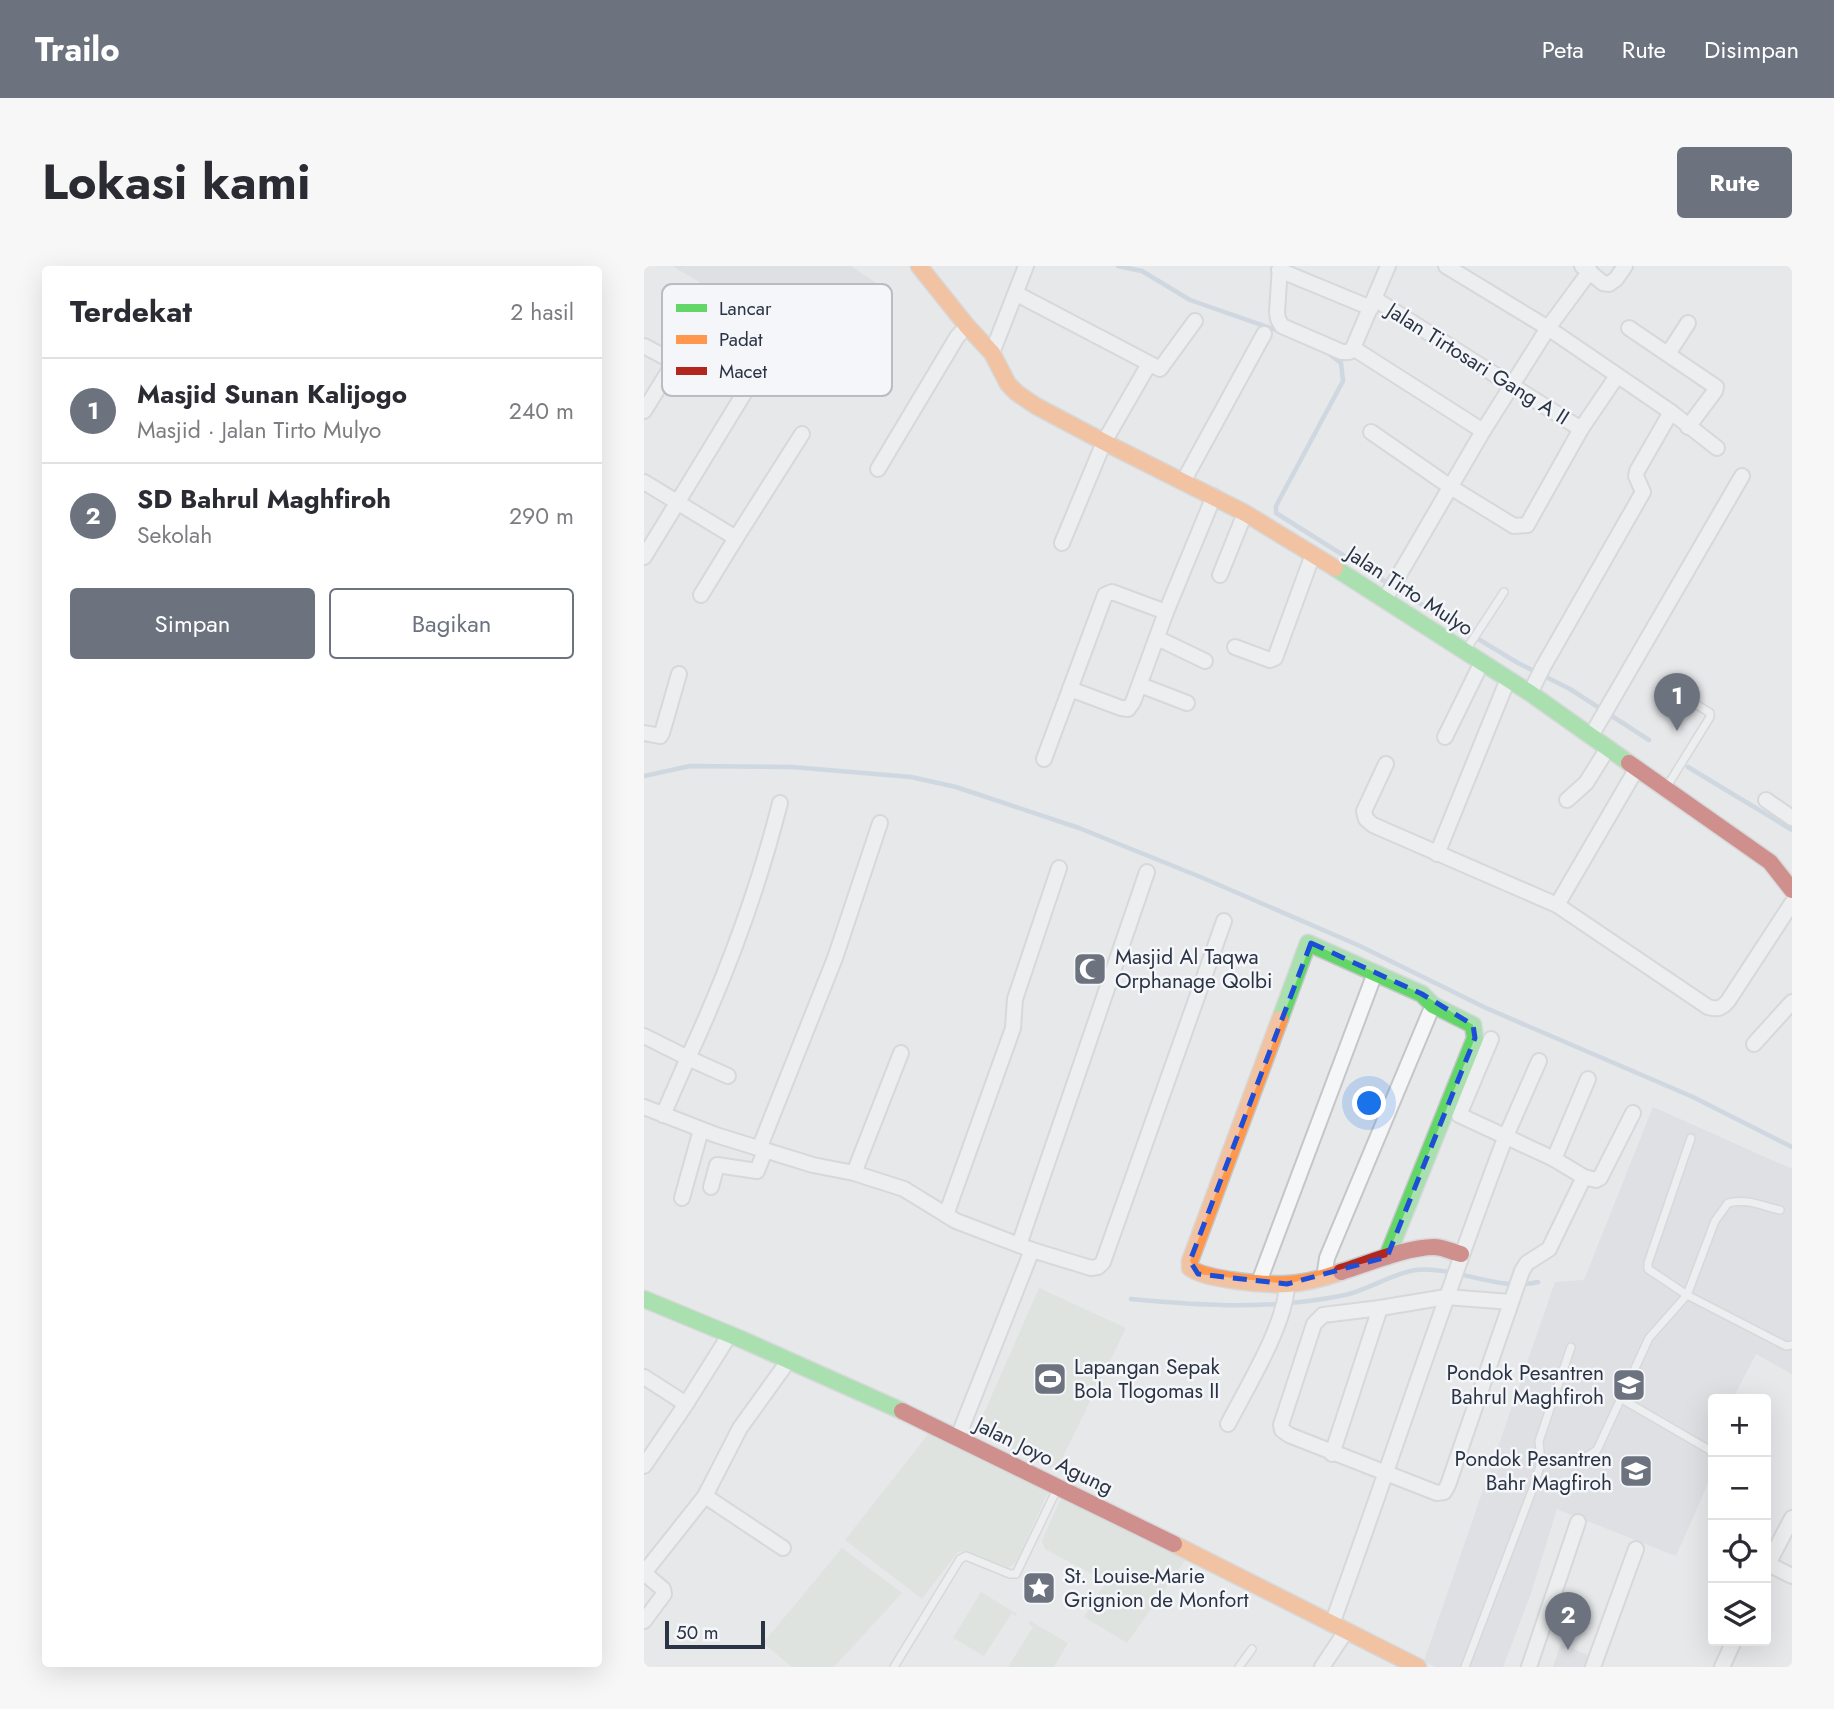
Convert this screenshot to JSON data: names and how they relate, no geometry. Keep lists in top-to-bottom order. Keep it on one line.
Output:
{"streets":{"street":["Jalan Tirtosari Gang A II","Jalan Tirto Mulyo","Jalan Joyo Agung"]},"places":{"mosque":["Masjid Al Taqwa Orphanage Qolbi"],"sports":["Lapangan Sepak Bola Tlogomas II"],"school or university":["Pondok Pesantren Bahrul Maghfiroh","Pondok Pesantren Bahr Magfiroh"],"place":["St. Louise-Marie Grignion de Monfort"]},"legend":["Lancar","Padat","Macet"],"scale_bar":"50 m","page":{"header":"Trailo","nav":["Peta","Rute","Disimpan"],"title":"Lokasi kami","buttons":["Rute",["Simpan","Bagikan"]],"heading":["Terdekat","2 hasil"],"list":[{"mark":"1","name":"Masjid Sunan Kalijogo","note":"Masjid · Jalan Tirto Mulyo","value":"240 m"},{"mark":"2","name":"SD Bahrul Maghfiroh","note":"Sekolah","value":"290 m"}],"pins":["1","2"],"map_buttons":["+","−"],"scale":"50 m"}}
